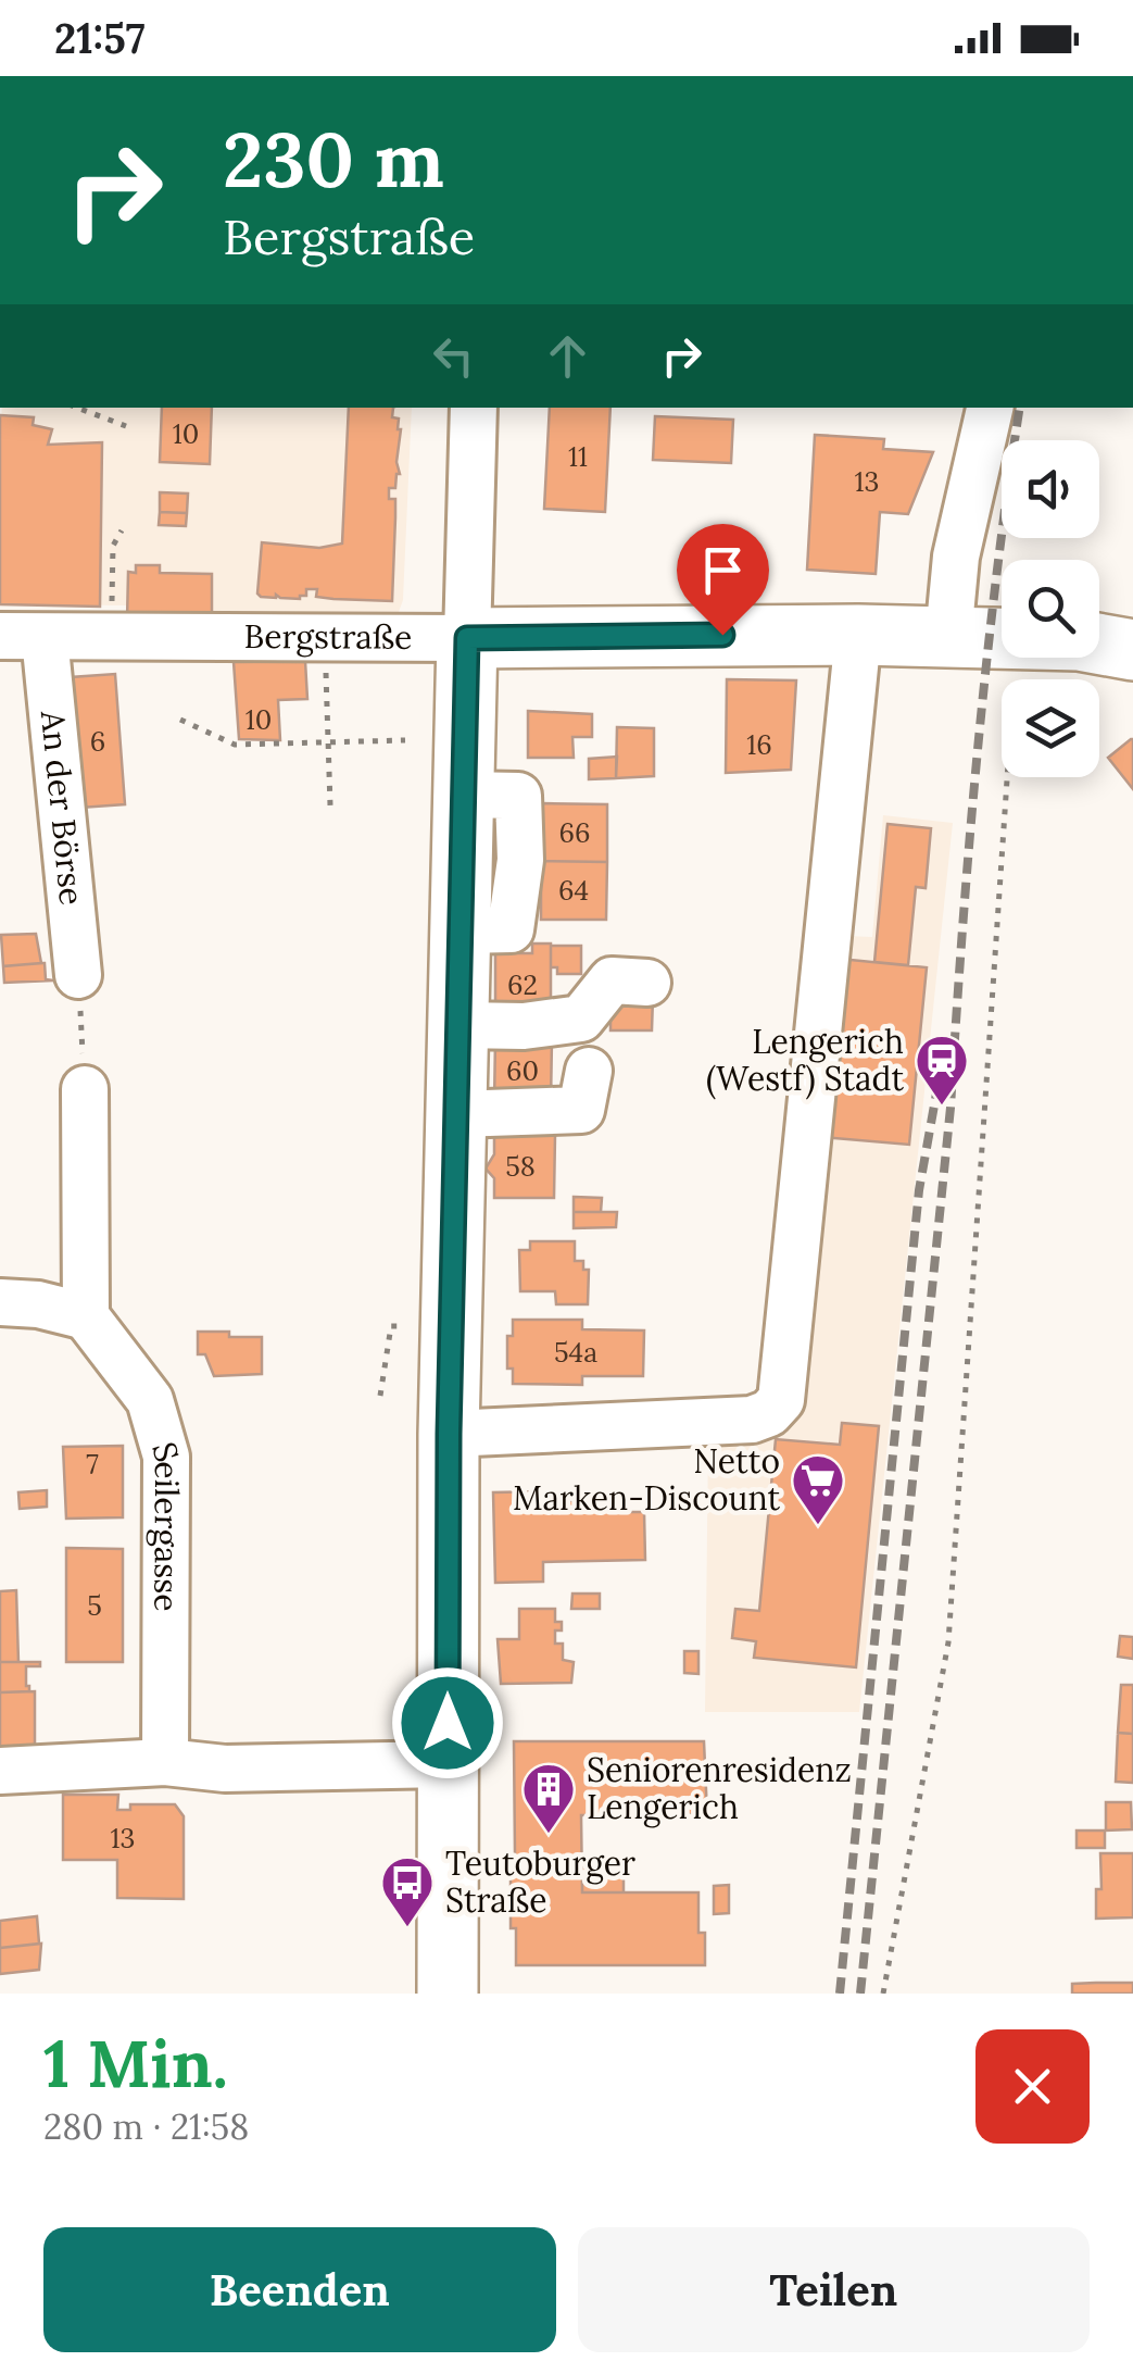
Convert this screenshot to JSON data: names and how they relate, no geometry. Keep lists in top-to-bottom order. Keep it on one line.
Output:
{"streets":{"main road":["Bergstraße"],"street":["An der Börse","Seilergasse"]},"crossings":[["Bergstraße","An der Börse"]],"places":{"station":["Lengerich (Westf) Stadt"],"supermarket":["Netto Marken-Discount"],"building":["Seniorenresidenz Lengerich"],"bus stop":["Teutoburger Straße"]},"house_numbers":["10","11","13","10","6","16","66","64","62","60","58","54a","7","5","13"],"page":{"status":"21:57","turn":["230 m","Bergstraße"],"heading":["1 Min.","280 m · 21:58"],"buttons":["Beenden","Teilen"]}}
